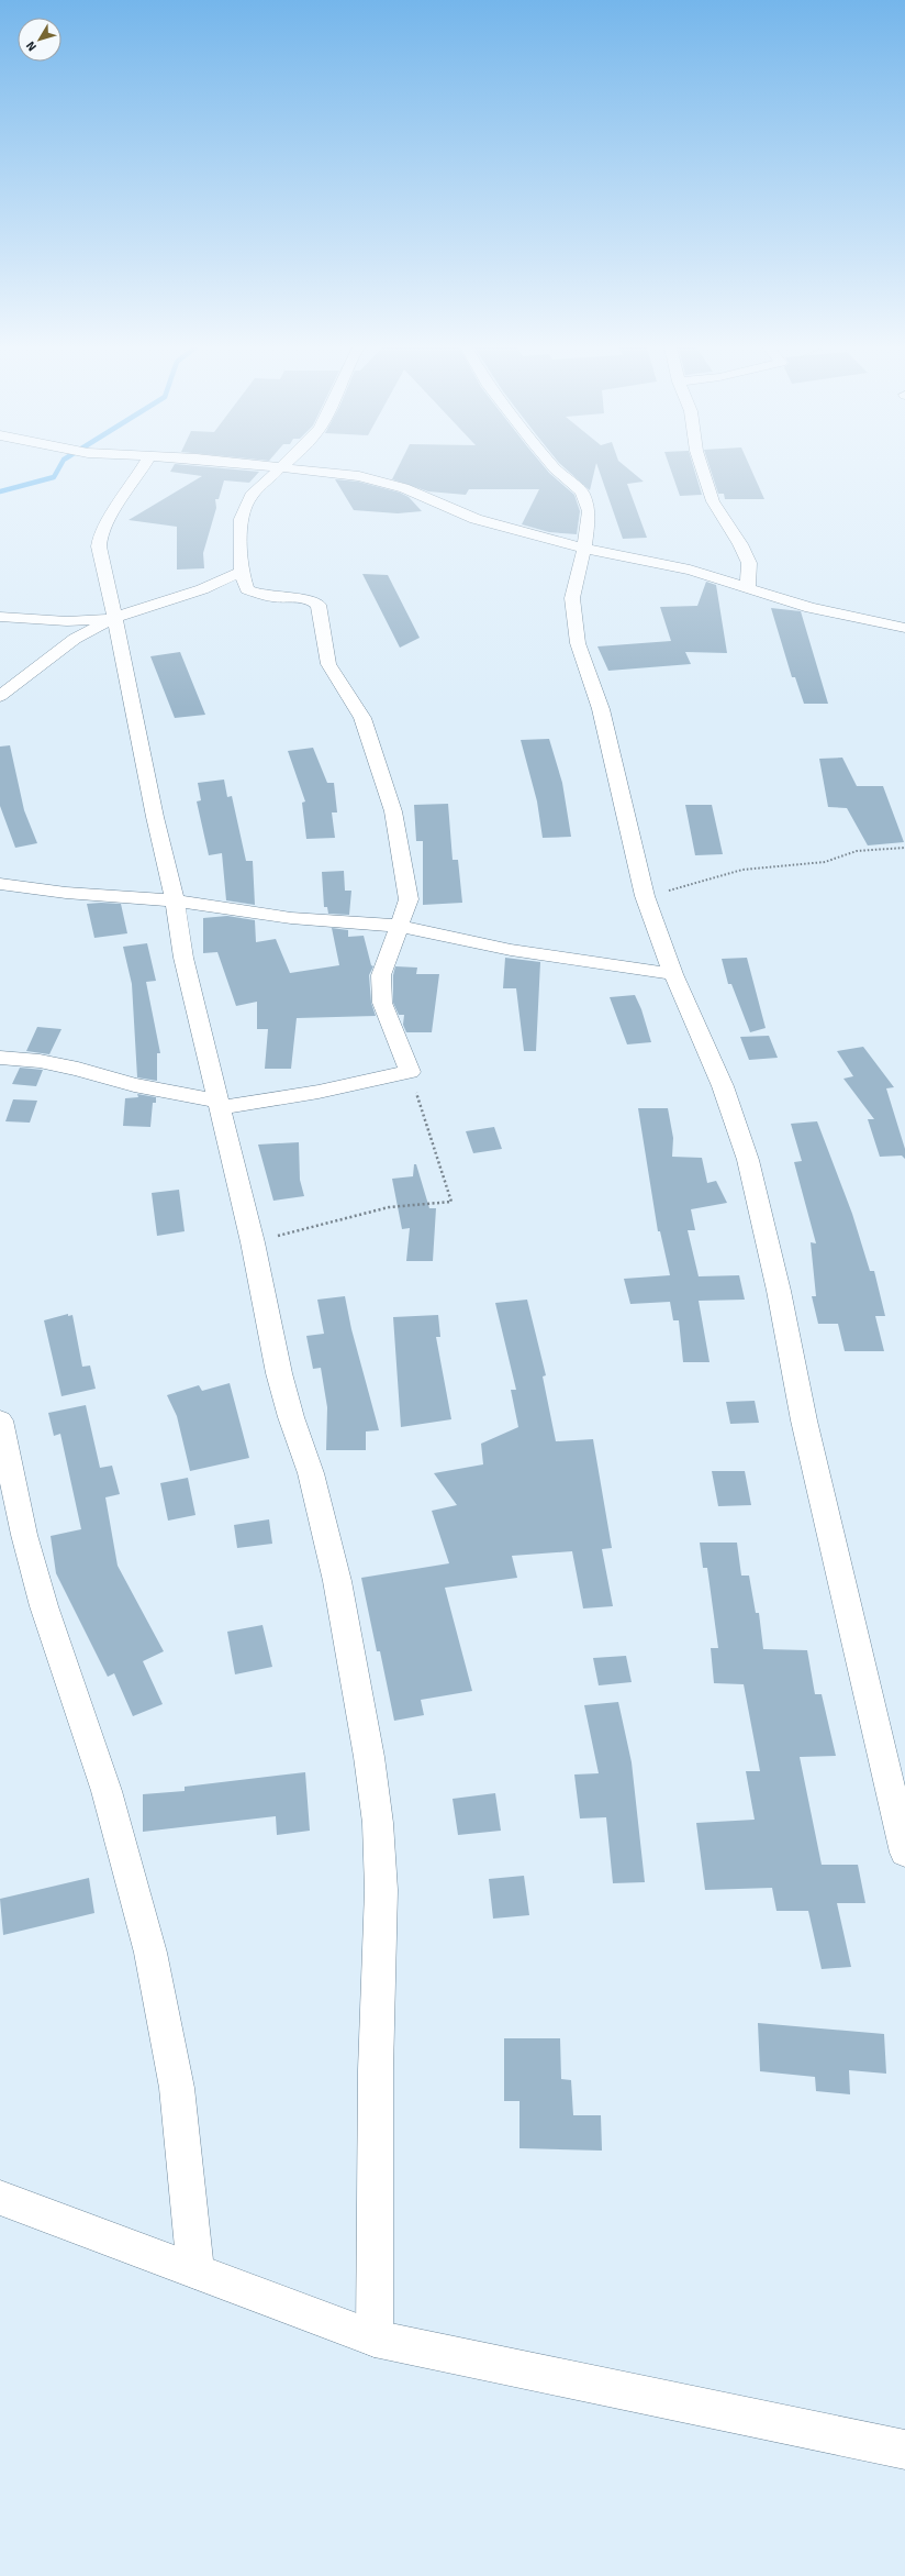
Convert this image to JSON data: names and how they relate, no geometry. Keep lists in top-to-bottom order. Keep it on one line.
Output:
{"north":"bottom left"}
